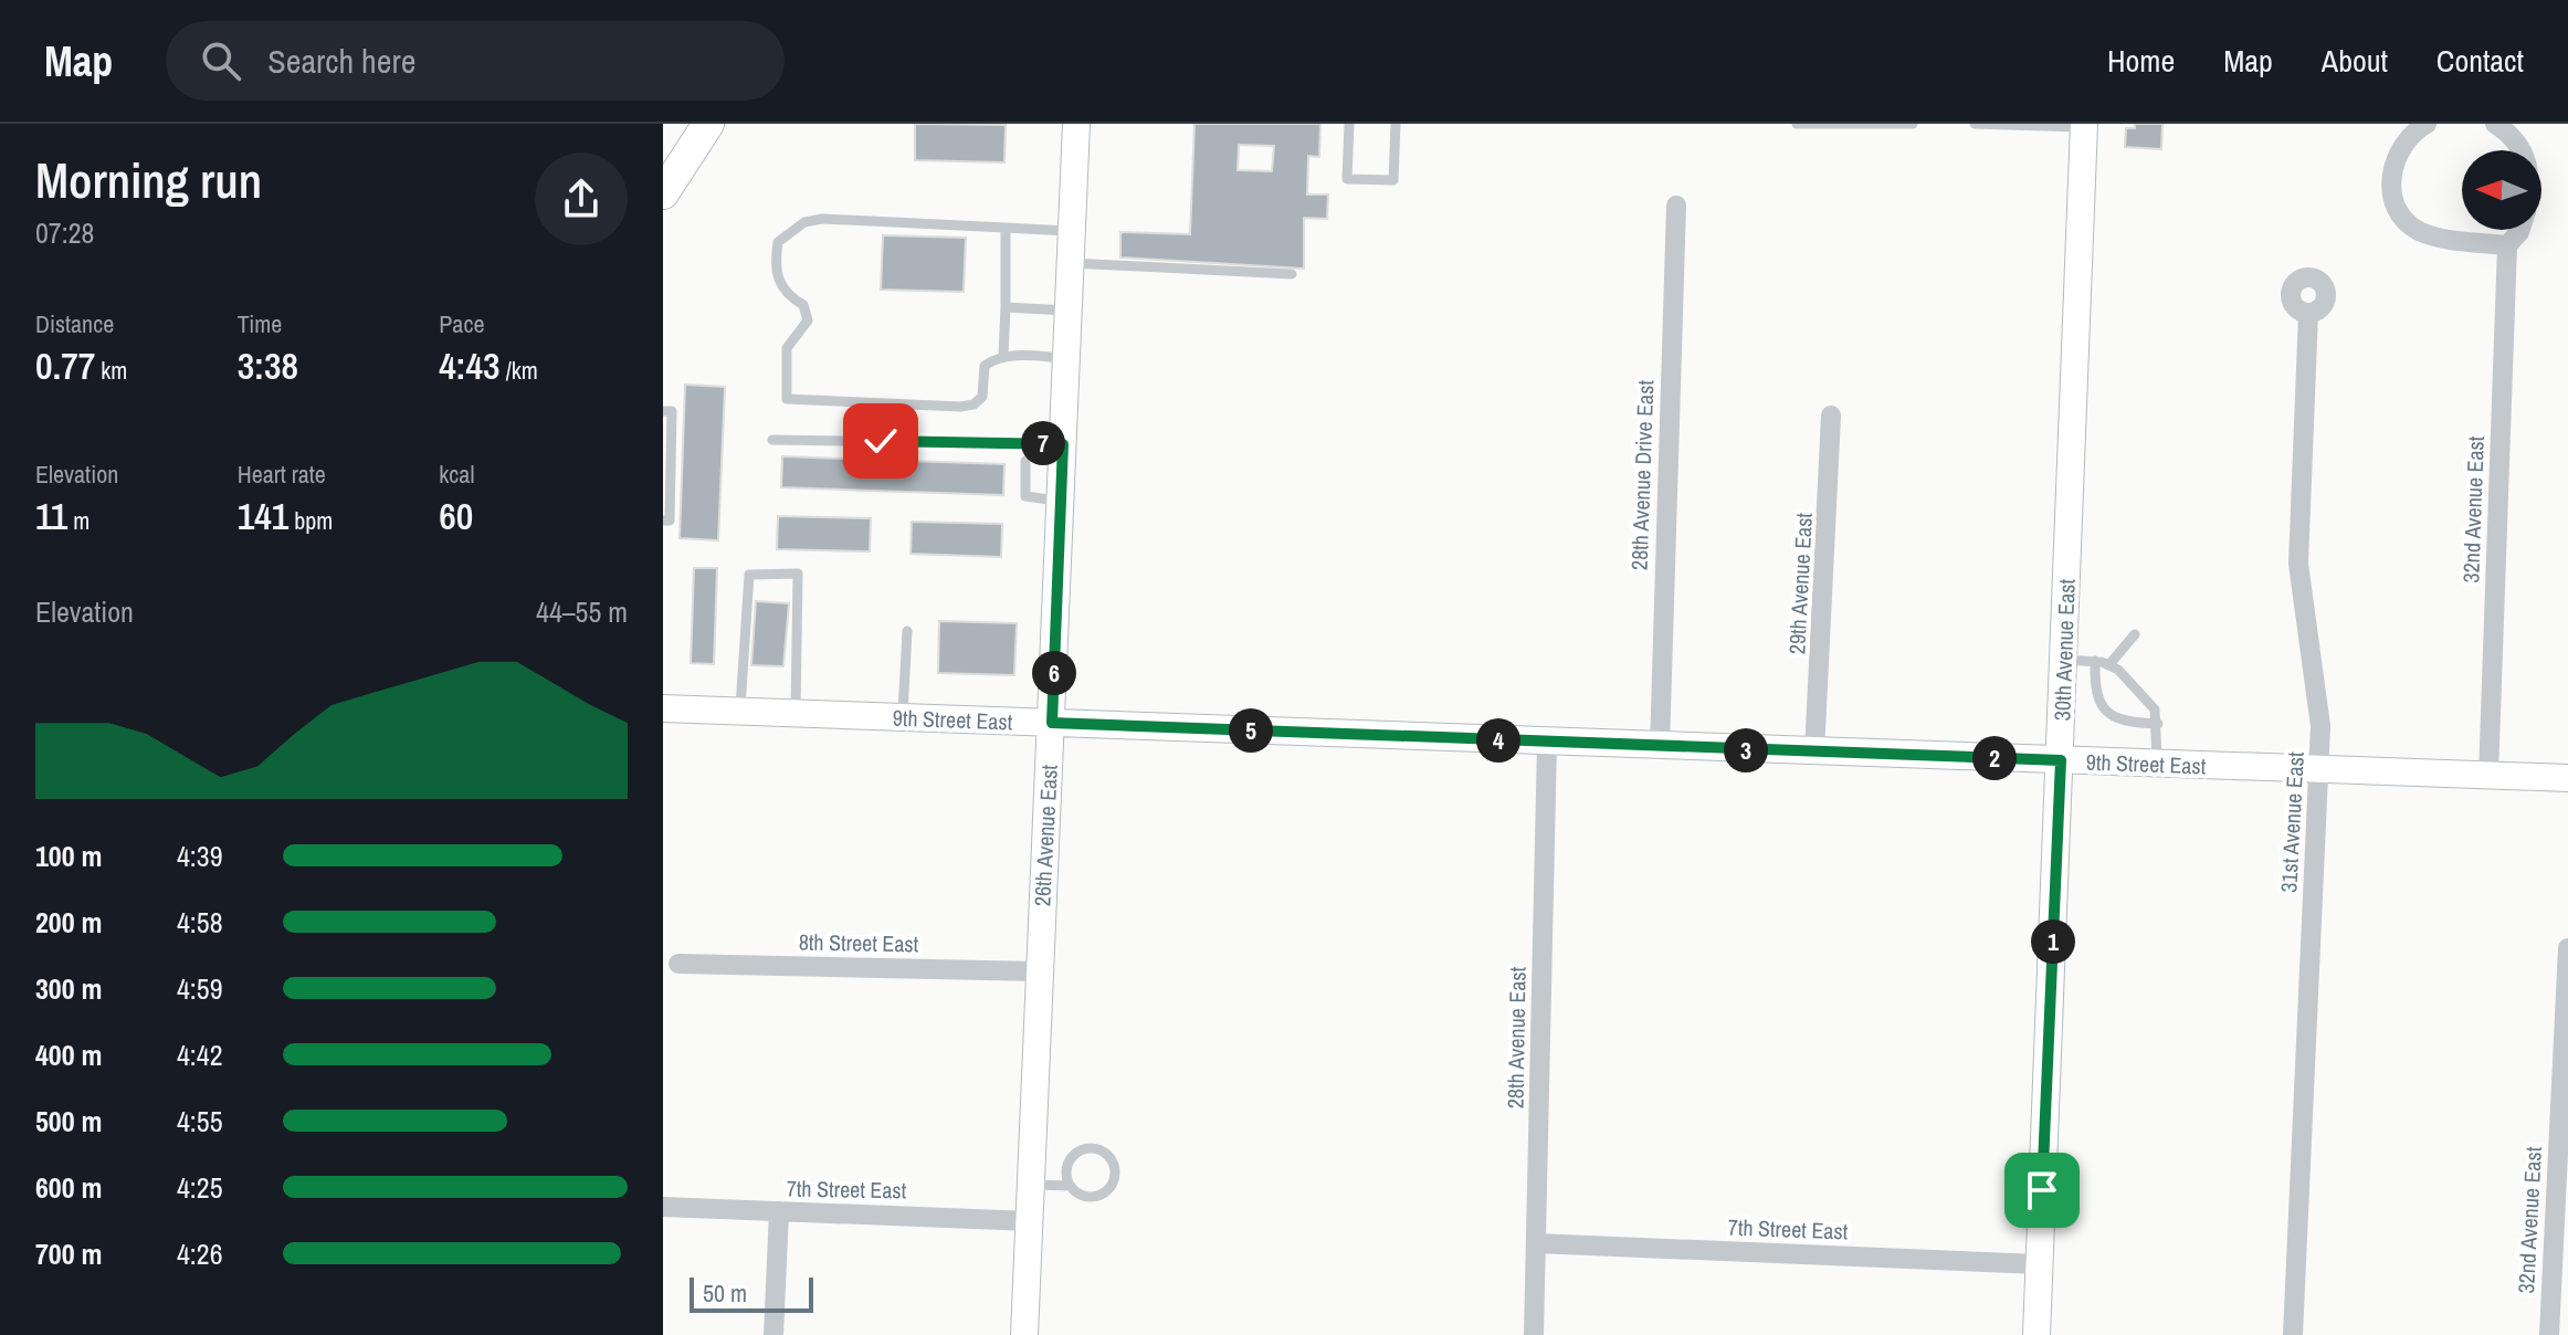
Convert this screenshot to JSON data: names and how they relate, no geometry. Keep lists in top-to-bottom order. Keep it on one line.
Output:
{"streets":{"street":["28th Avenue Drive East","32nd Avenue East","29th Avenue East","30th Avenue East","9th Street East","31st Avenue East","26th Avenue East","8th Street East","28th Avenue East","7th Street East"]},"crossings":[["28th Avenue Drive East","9th Street East"],["32nd Avenue East","9th Street East"],["29th Avenue East","9th Street East"],["30th Avenue East","9th Street East"],["30th Avenue East","7th Street East"],["9th Street East","31st Avenue East"],["9th Street East","26th Avenue East"],["9th Street East","28th Avenue East"],["26th Avenue East","8th Street East"],["26th Avenue East","7th Street East"],["28th Avenue East","7th Street East"]],"scale_bar":"50 m","north":"left","page":{"header":"Map","search":"Search here","nav":["Home","Map","About","Contact"],"heading":["Morning run","07:28"],"stats":[["Distance","0.77 km"],["Time","3:38"],["Pace","4:43 /km"],["Elevation","11 m"],["Heart rate","141 bpm"],["kcal","60"]],"pins":["7","6","5","4","3","2","1"],"chart":["Elevation","44–55 m"],"list":[{"name":"100 m","note":"4:39"},{"name":"200 m","note":"4:58"},{"name":"300 m","note":"4:59"},{"name":"400 m","note":"4:42"},{"name":"500 m","note":"4:55"},{"name":"600 m","note":"4:25"},{"name":"700 m","note":"4:26"}],"scale":"50 m"}}
